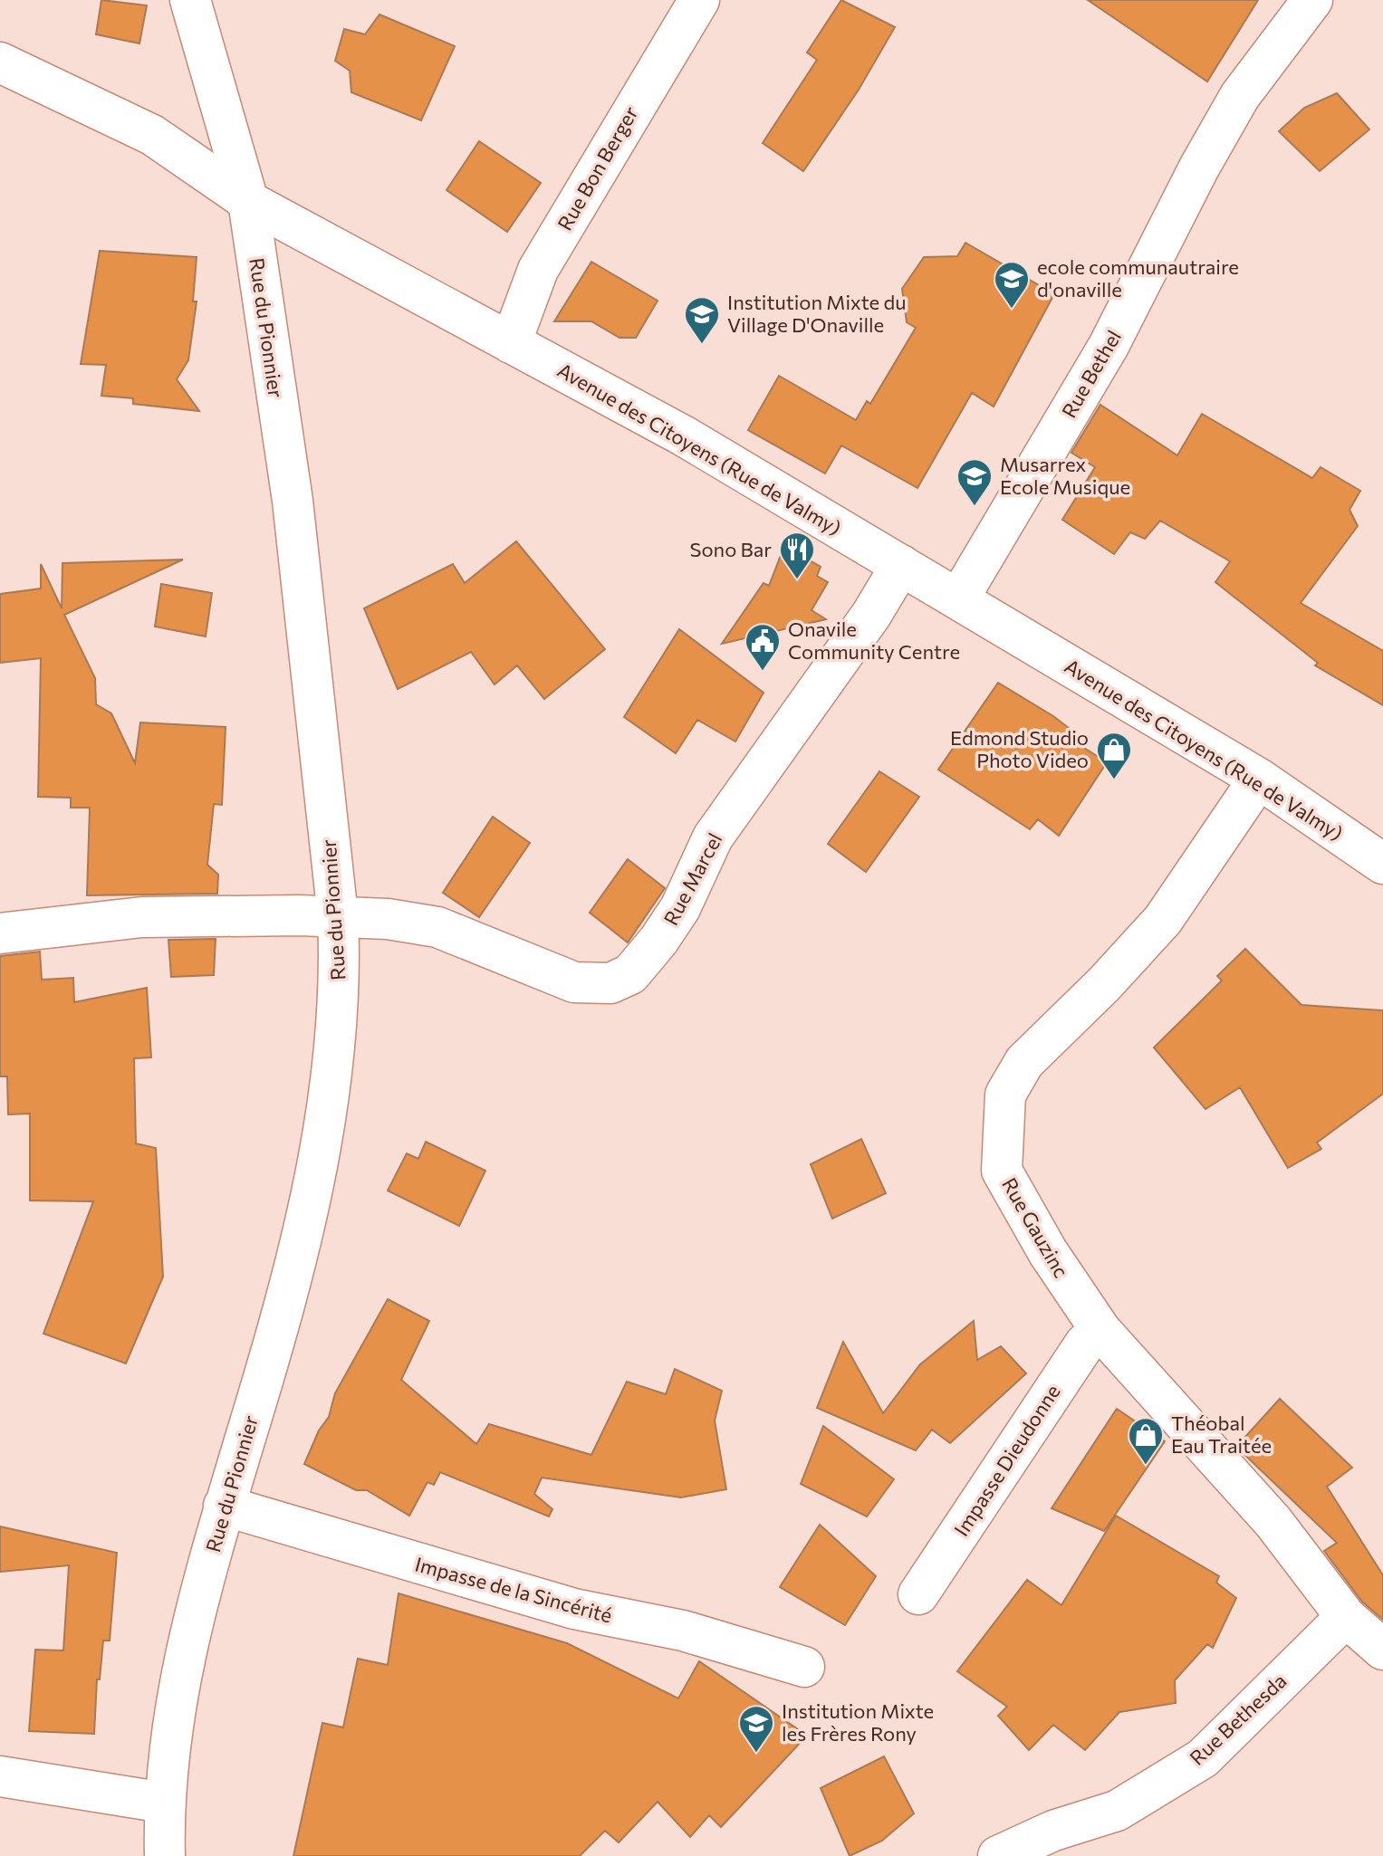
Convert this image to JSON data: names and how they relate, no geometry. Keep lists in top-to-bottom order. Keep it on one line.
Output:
{"streets":{"street":["Rue Bon Berger","Rue du Pionnier","Rue Bethel","Avenue des Citoyens (Rue de Valmy)","Rue Marcel","Rue Gauzinc","Impasse Dieudonne","Impasse de la Sincérité","Rue Bethesda"]},"crossings":[["Rue Bon Berger","Avenue des Citoyens (Rue de Valmy)"],["Rue du Pionnier","Avenue des Citoyens (Rue de Valmy)"],["Rue du Pionnier","Rue Marcel"],["Rue du Pionnier","Impasse de la Sincérité"],["Rue Bethel","Avenue des Citoyens (Rue de Valmy)"],["Avenue des Citoyens (Rue de Valmy)","Rue Marcel"],["Avenue des Citoyens (Rue de Valmy)","Rue Gauzinc"],["Rue Gauzinc","Impasse Dieudonne"],["Rue Gauzinc","Rue Bethesda"]],"places":{"school or university":["ecole communautraire d'onaville","Institution Mixte du Village D'Onaville","Musarrex Ecole Musique","Institution Mixte les Frères Rony"],"restaurant":["Sono Bar"],"public building":["Onavile Community Centre"],"shop":["Edmond Studio Photo Video","Théobal Eau Traitée"]}}
